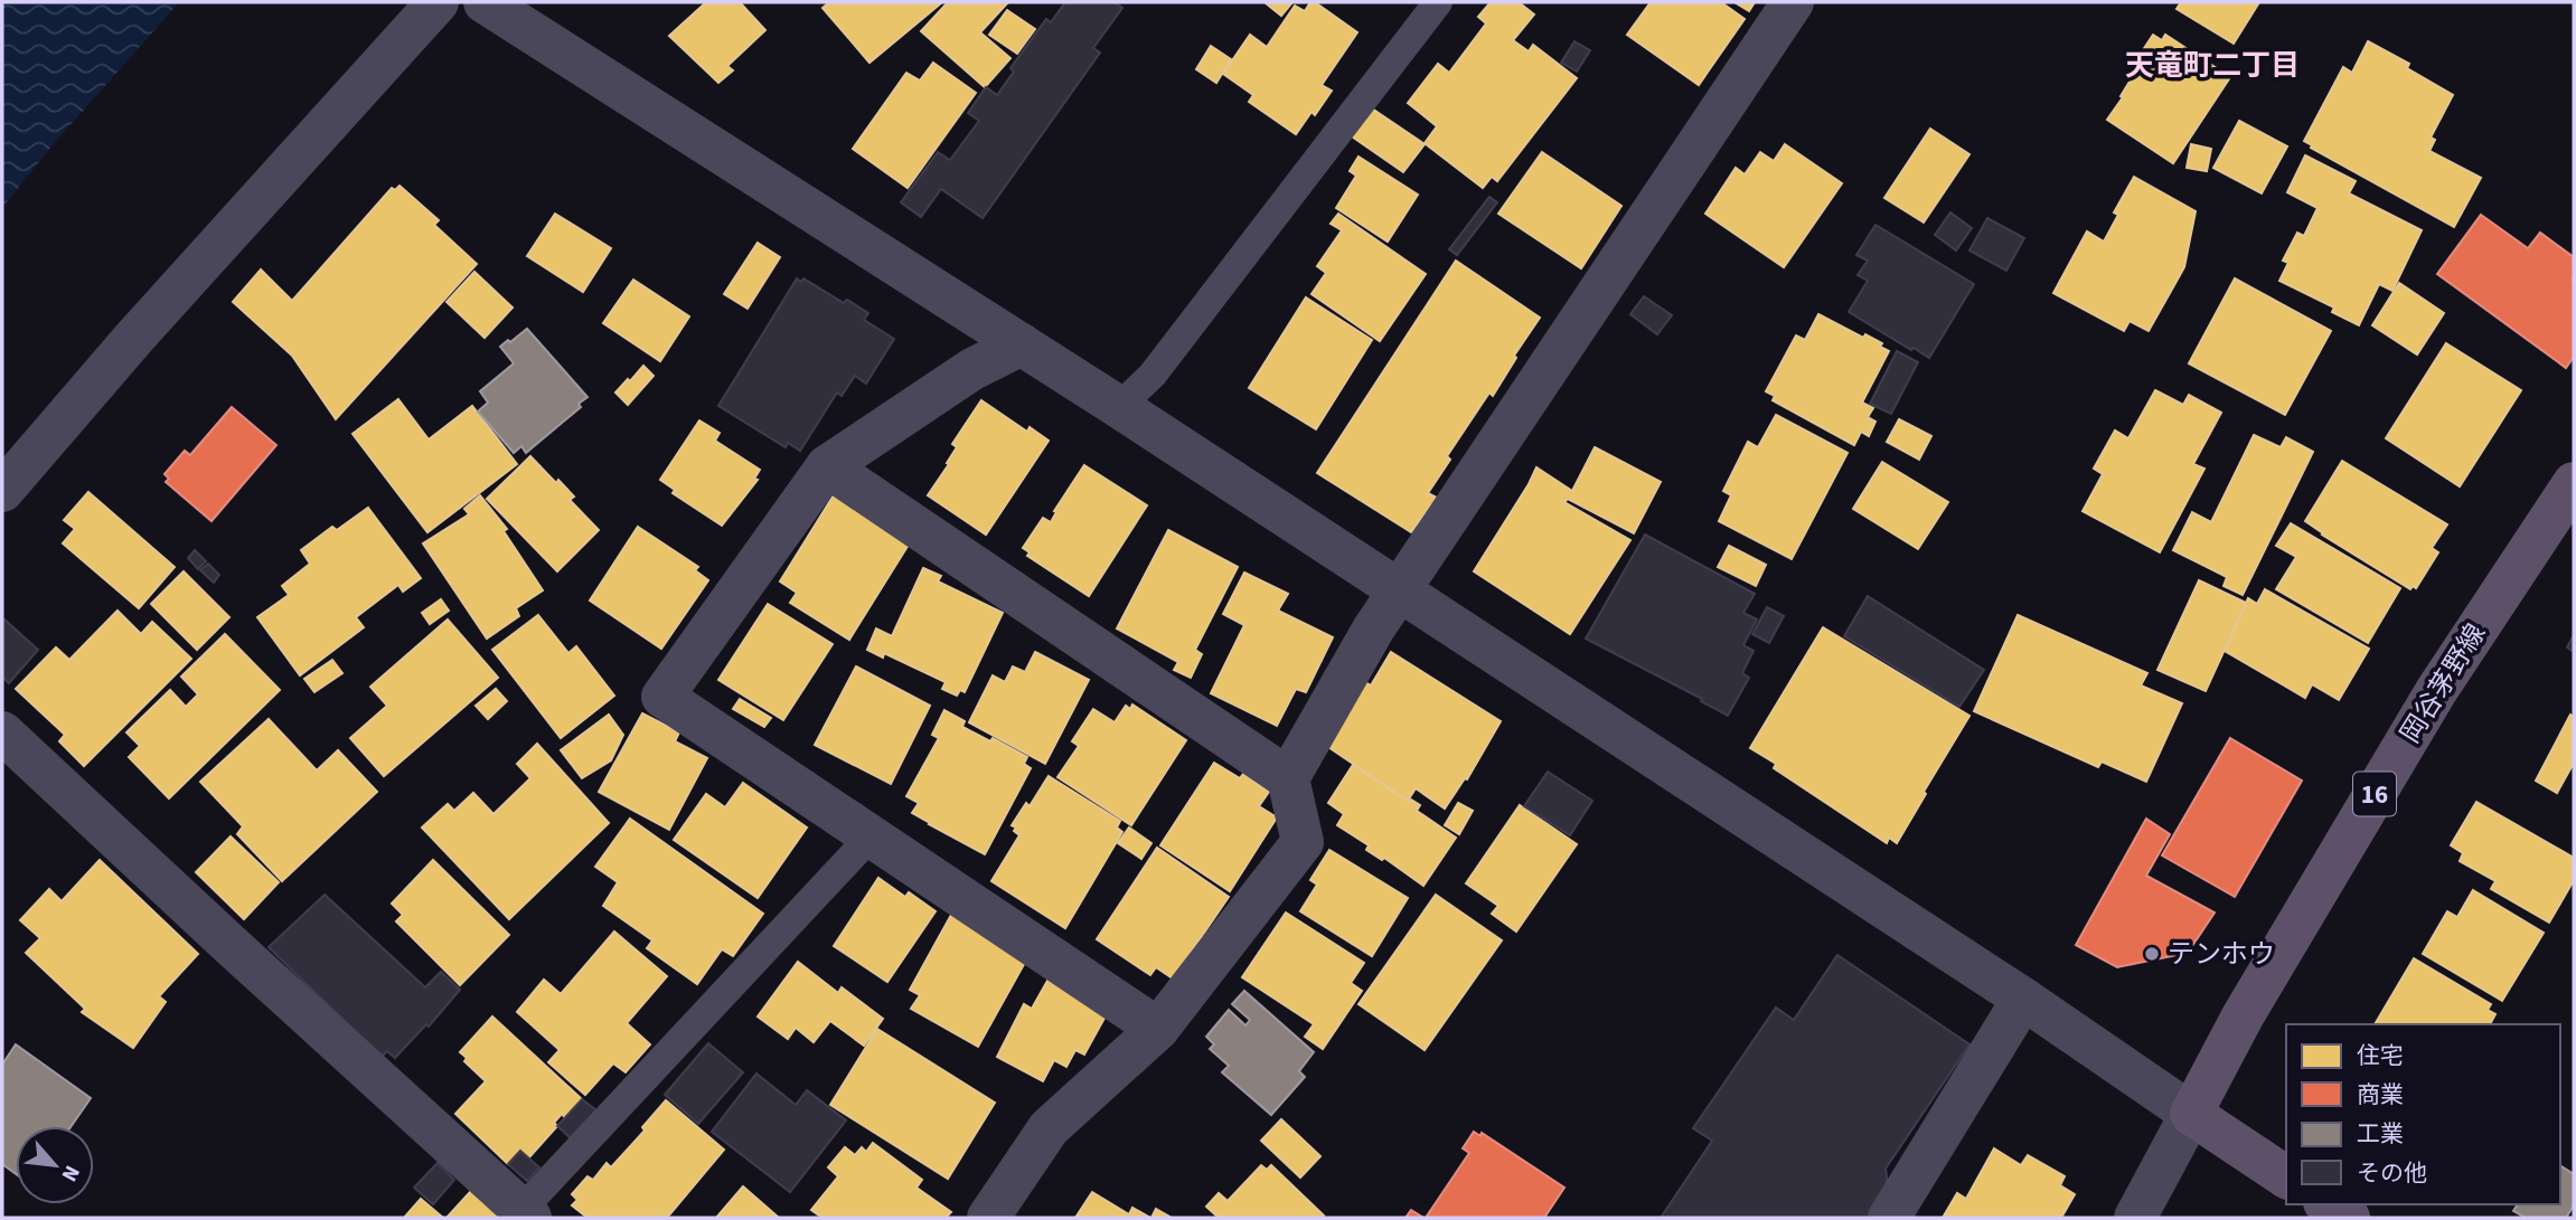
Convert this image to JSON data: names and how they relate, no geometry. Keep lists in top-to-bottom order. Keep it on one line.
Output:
{"streets":{"main road":["岡谷茅野線","16"]},"districts":["天竜町二丁目"],"places":["テンホウ"],"legend":["住宅","商業","工業","その他"],"north":"bottom right"}
